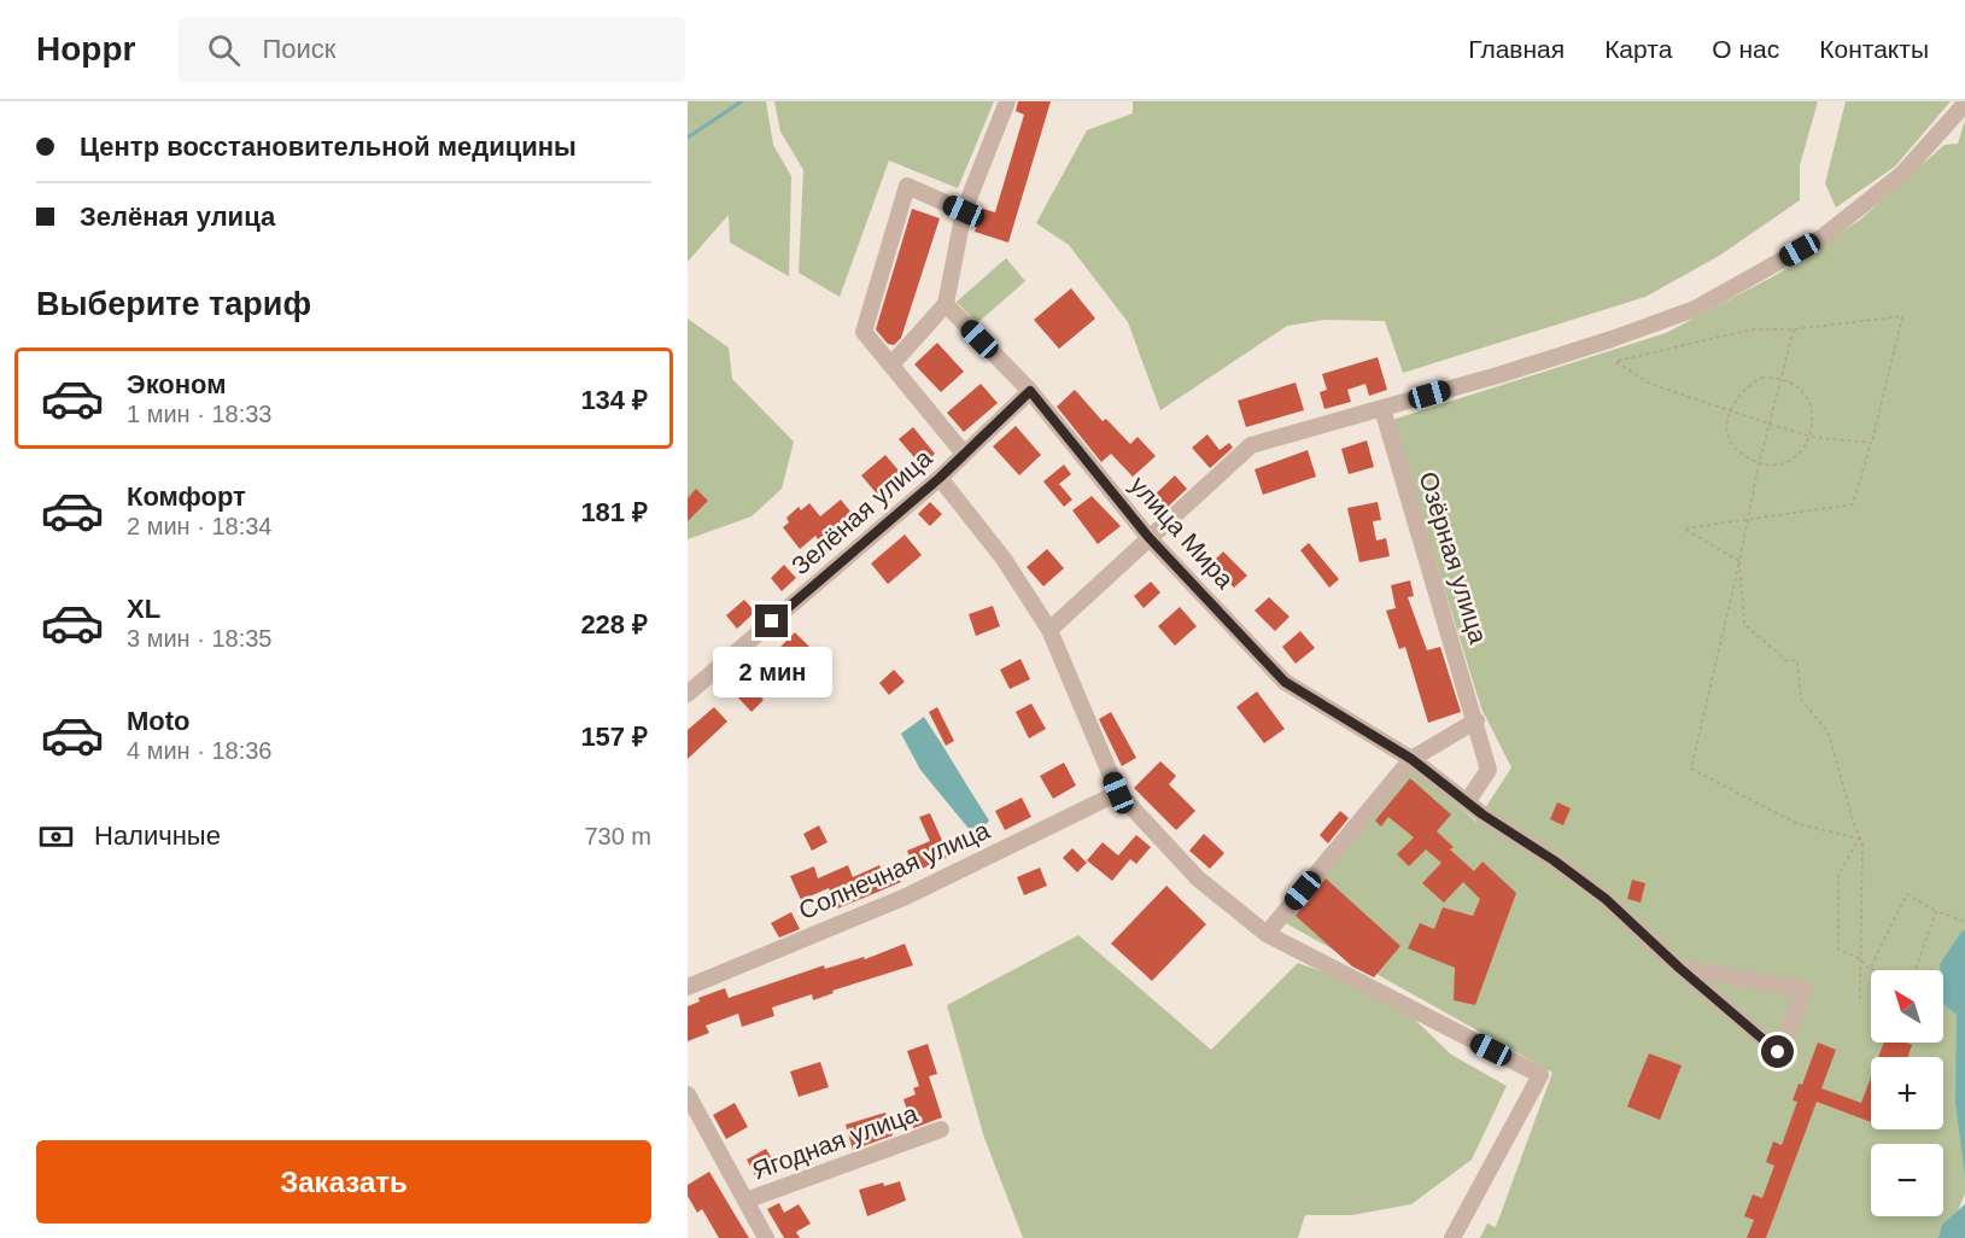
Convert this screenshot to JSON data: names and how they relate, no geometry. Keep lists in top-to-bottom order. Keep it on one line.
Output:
{"streets":{"street":["Зелёная улица","улица Мира","Озёрная улица","Солнечная улица","Ягодная улица"]},"crossings":[["Зелёная улица","улица Мира"],["улица Мира","Озёрная улица"]],"north":"top left","page":{"header":"Hoppr","search":"Поиск","nav":["Главная","Карта","О нас","Контакты"],"banner":["Центр восстановительной медицины","Зелёная улица"],"heading":"Выберите тариф","list":[{"name":"Эконом","note":"1 мин · 18:33","value":"134 ₽"},{"name":"Комфорт","note":"2 мин · 18:34","value":"181 ₽"},{"name":"XL","note":"3 мин · 18:35","value":"228 ₽"},{"name":"Moto","note":"4 мин · 18:36","value":"157 ₽"}],"bubble":"2 мин","pay":["Наличные","730 m"],"map_buttons":["+","−"],"buttons":"Заказать"}}
